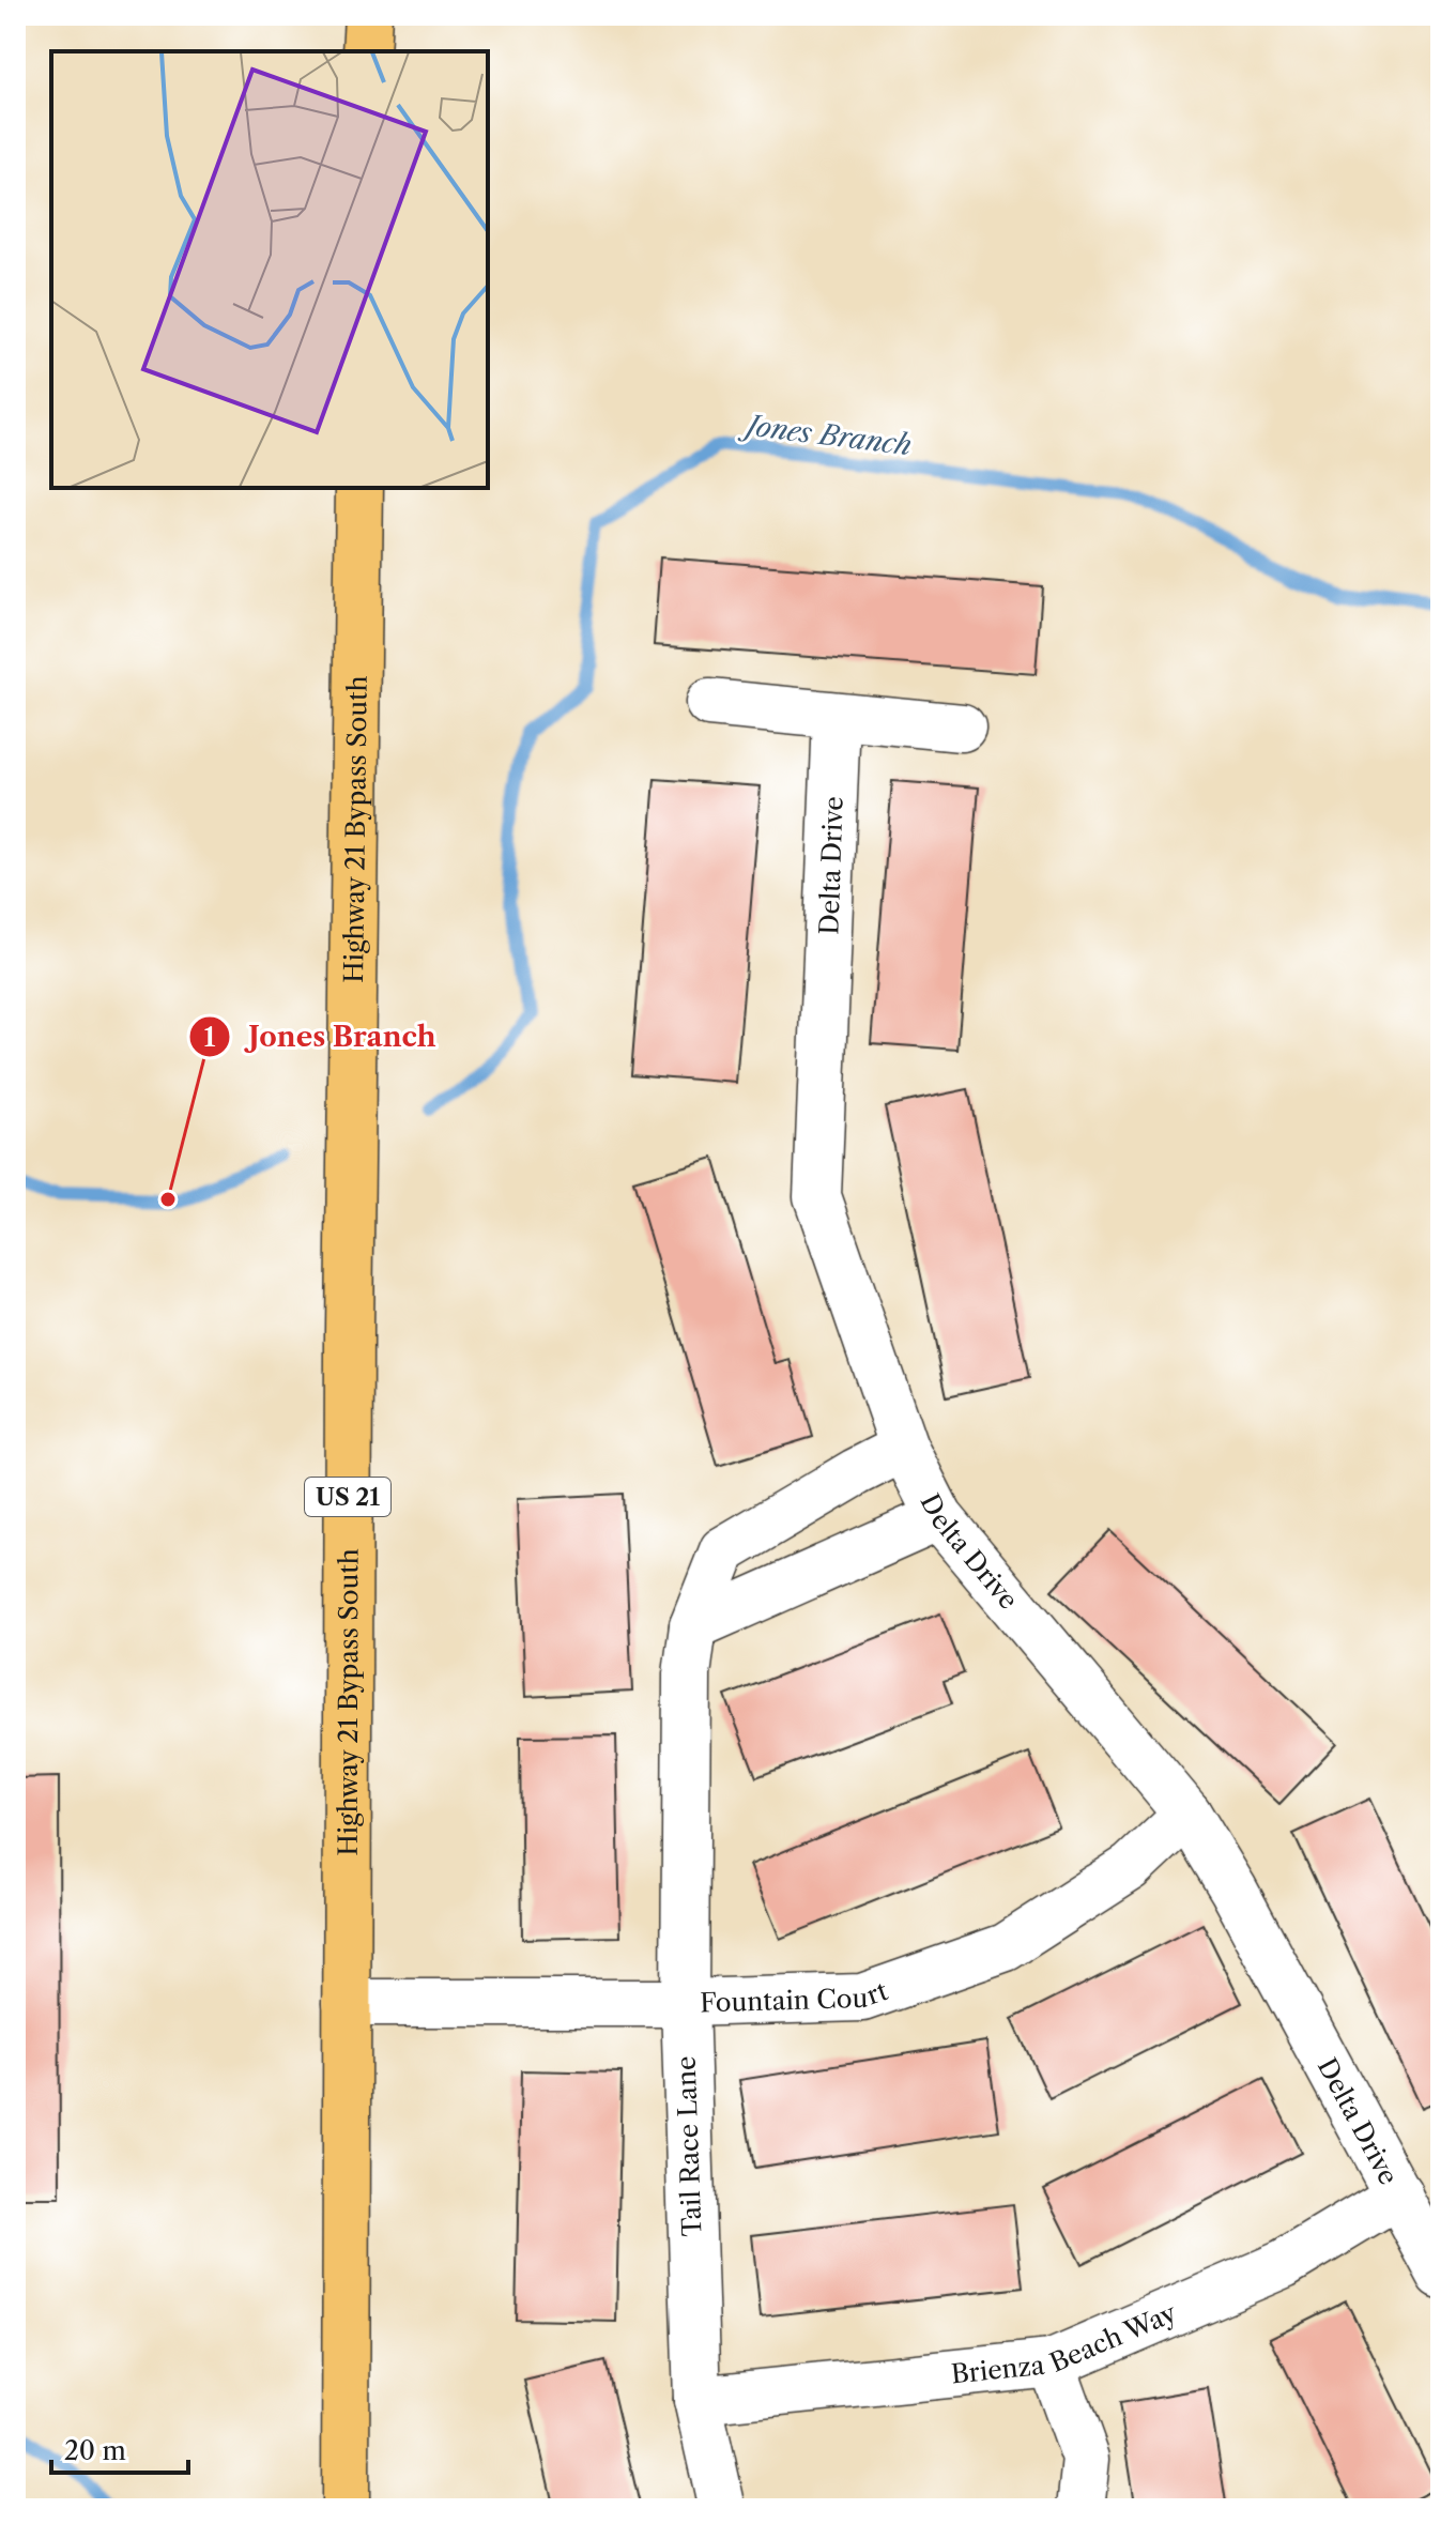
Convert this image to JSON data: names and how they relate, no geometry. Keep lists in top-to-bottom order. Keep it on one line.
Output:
{"streets":{"main road":["Highway 21 Bypass South","US 21"],"street":["Delta Drive","Fountain Court","Tail Race Lane","Brienza Beach Way"]},"crossings":[["Highway 21 Bypass South","Fountain Court"],["Delta Drive","Fountain Court"],["Delta Drive","Tail Race Lane"],["Delta Drive","Brienza Beach Way"],["Fountain Court","Tail Race Lane"],["Tail Race Lane","Brienza Beach Way"]],"water":["Jones Branch"],"places":["Jones Branch"],"scale_bar":"20 m"}
